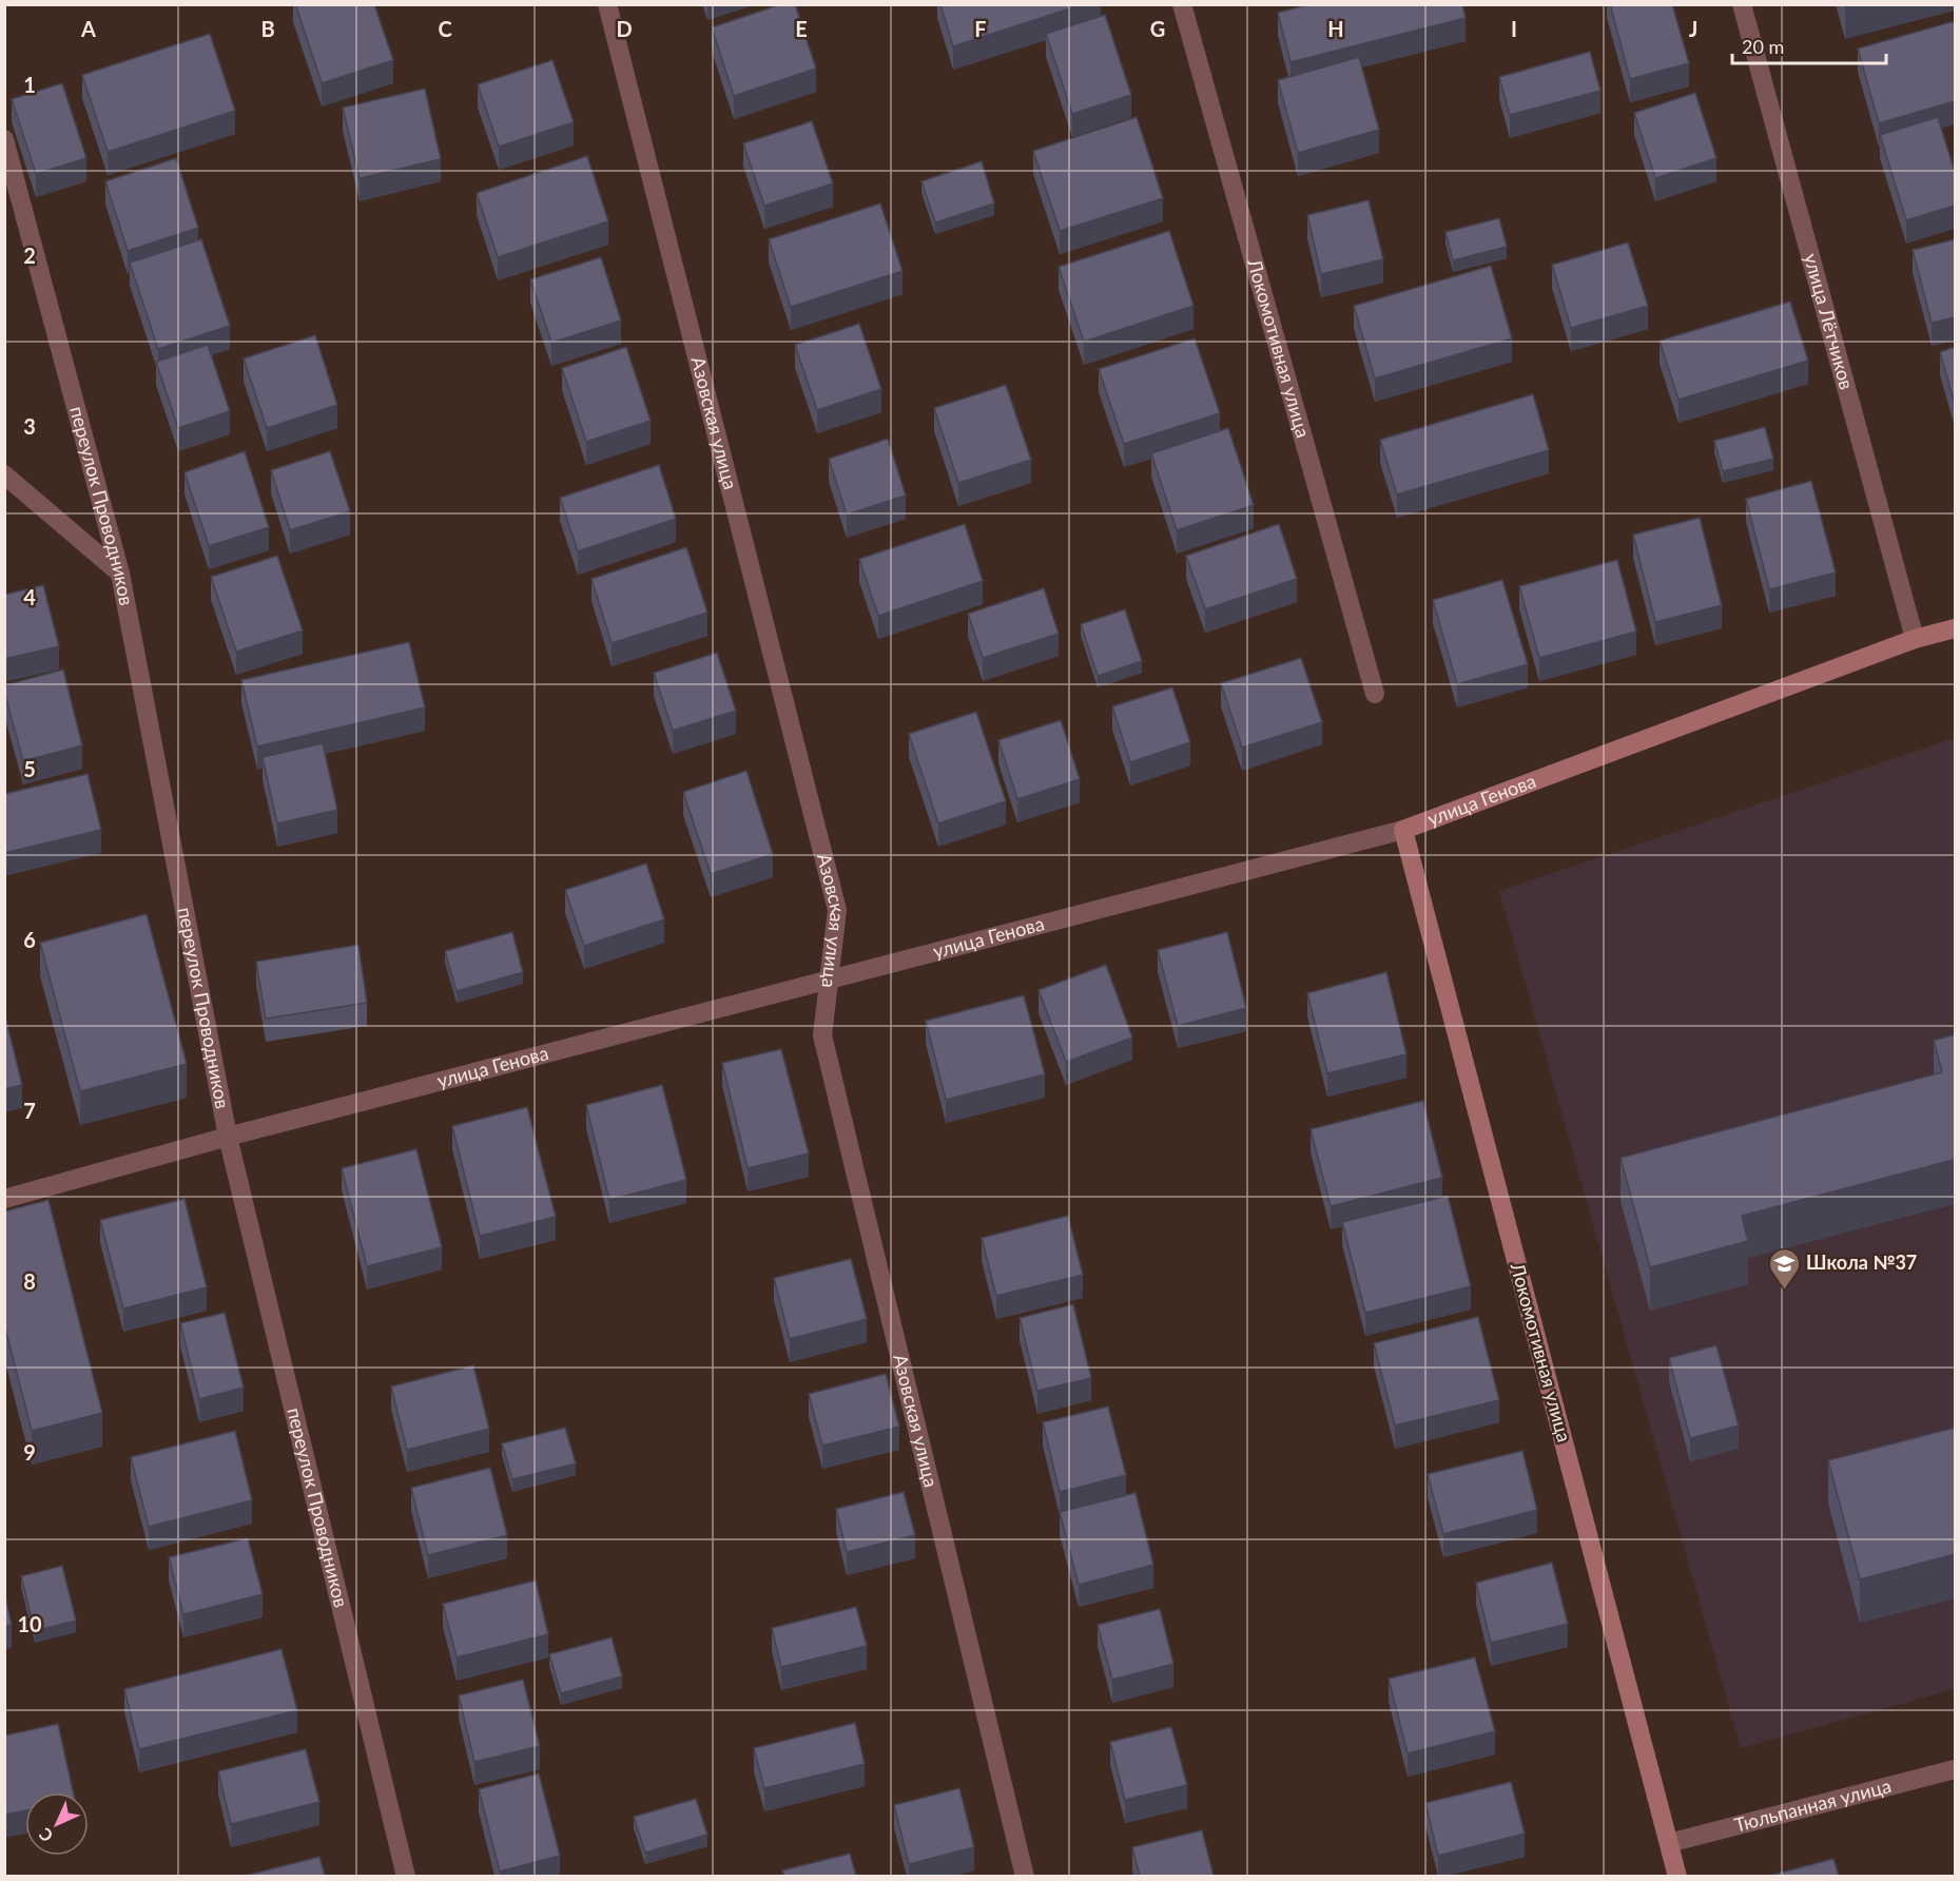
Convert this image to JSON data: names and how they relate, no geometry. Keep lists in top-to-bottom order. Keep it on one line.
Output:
{"streets":{"main road":["Локомотивная улица","улица Генова"],"street":["улица Лётчиков","Азовская улица","переулок Проводников","Тюльпанная улица"]},"crossings":[["улица Лётчиков","улица Генова"],["Локомотивная улица","улица Генова"],["Локомотивная улица","Тюльпанная улица"],["Азовская улица","улица Генова"],["переулок Проводников","улица Генова"]],"places":{"school or university":["Школа №37"]},"scale_bar":"20 m","north":"bottom left","grid":{"columns":["A","B","C","D","E","F","G","H","I","J"],"rows":["1","2","3","4","5","6","7","8","9","10"]}}
